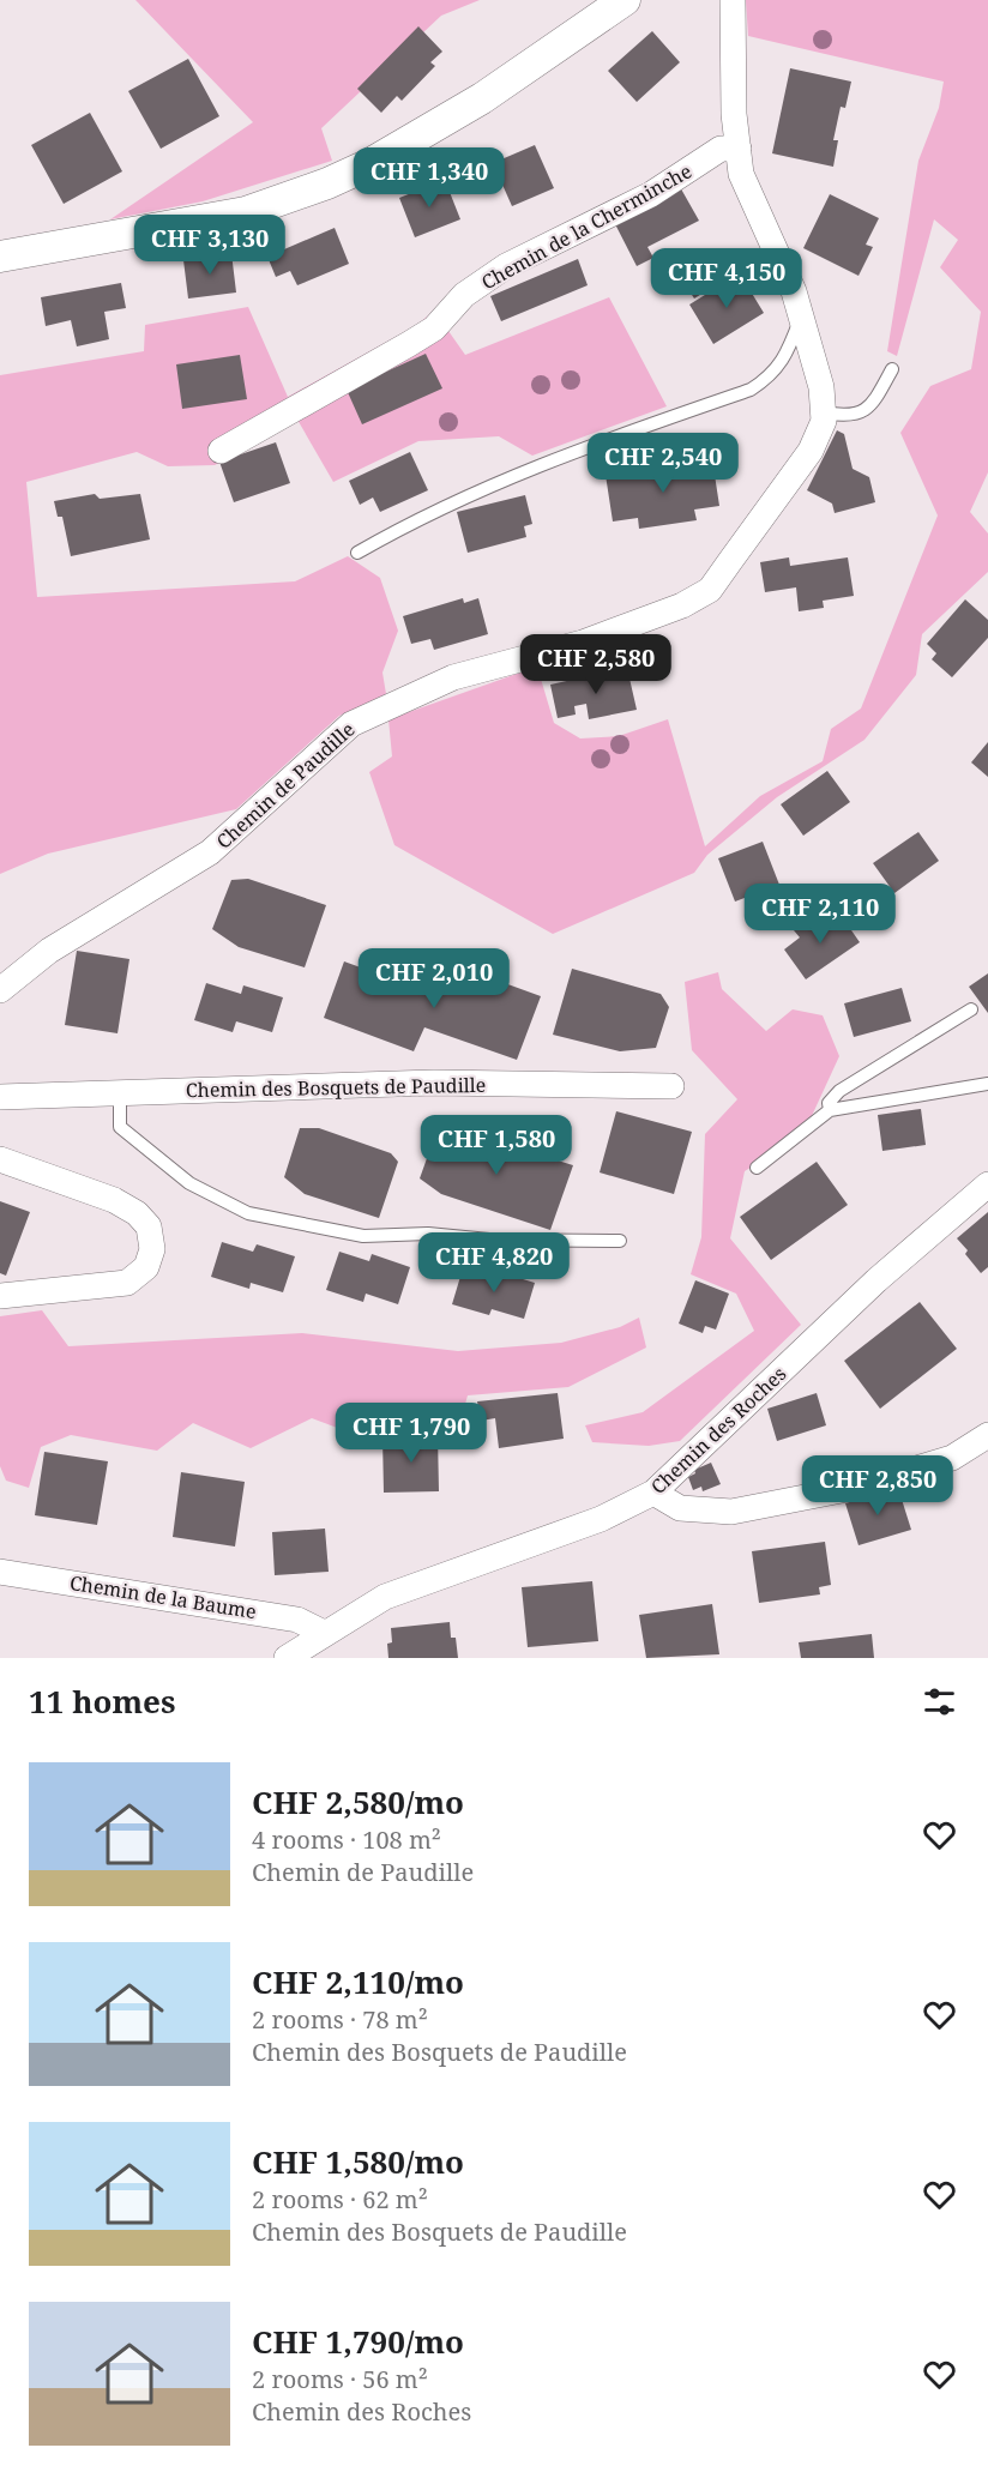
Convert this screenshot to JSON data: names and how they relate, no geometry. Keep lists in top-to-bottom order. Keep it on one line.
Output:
{"streets":{"street":["Chemin de la Cherminche","Chemin de Paudille","Chemin des Bosquets de Paudille","Chemin des Roches","Chemin de la Baume"]},"crossings":[["Chemin de la Cherminche","Chemin de Paudille"],["Chemin des Roches","Chemin de la Baume"]],"page":{"price":["CHF 1,340","CHF 3,130","CHF 4,150","CHF 2,540","CHF 2,580","CHF 2,110","CHF 2,010","CHF 1,580","CHF 4,820","CHF 1,790","CHF 2,850"],"heading":"11 homes","list":[{"name":"CHF 2,580/mo","note":"4 rooms · 108 m² · Chemin de Paudille"},{"name":"CHF 2,110/mo","note":"2 rooms · 78 m² · Chemin des Bosquets de Paudille"},{"name":"CHF 1,580/mo","note":"2 rooms · 62 m² · Chemin des Bosquets de Paudille"},{"name":"CHF 1,790/mo","note":"2 rooms · 56 m² · Chemin des Roches"}]}}
